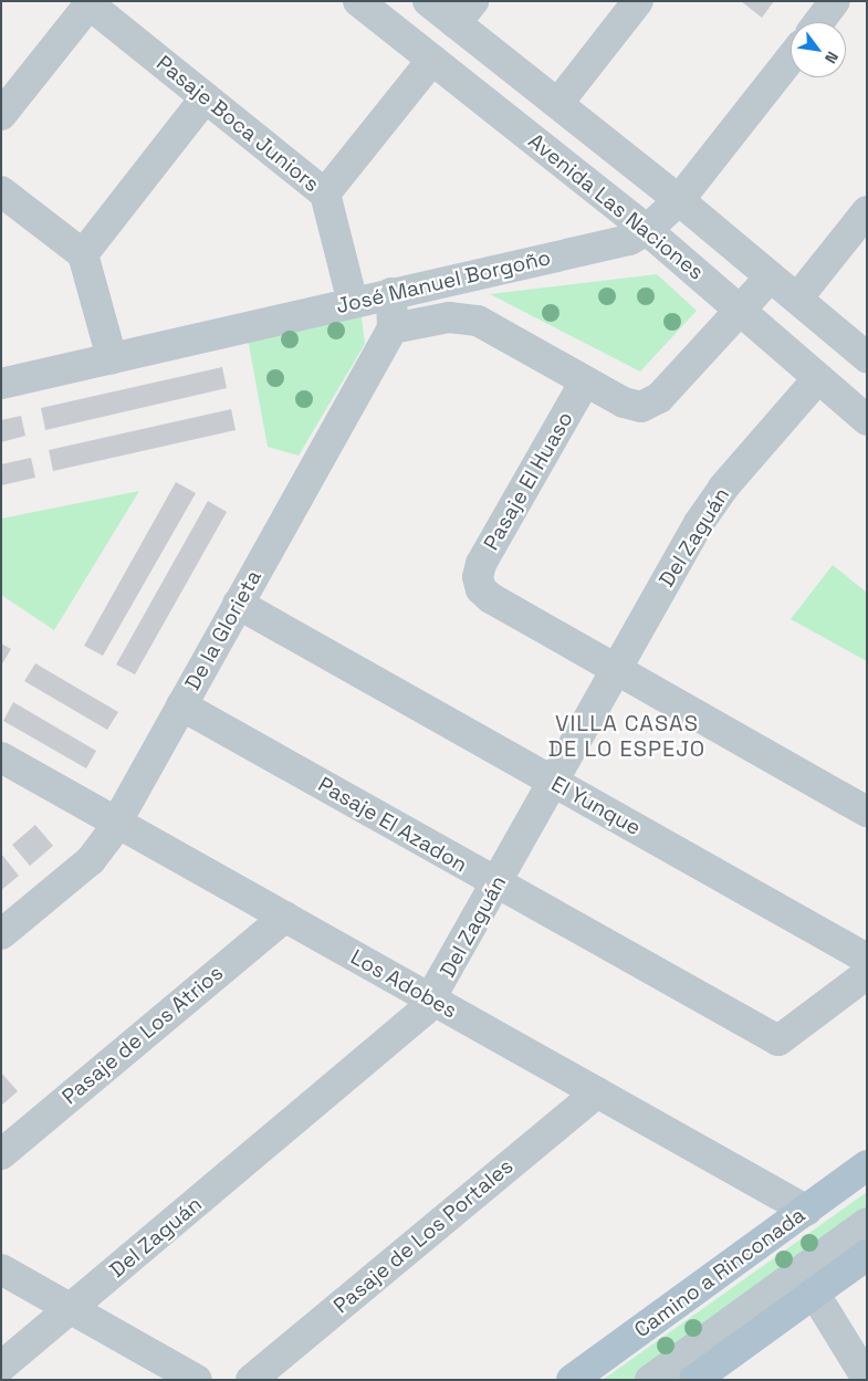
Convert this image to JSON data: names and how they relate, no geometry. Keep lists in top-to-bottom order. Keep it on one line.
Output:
{"streets":{"main road":["Camino a Rinconada"],"street":["Pasaje Boca Juniors","Avenida Las Naciones","José Manuel Borgoño","Pasaje El Huaso","Del Zaguán","De la Glorieta","El Yunque","Pasaje El Azadon","Los Adobes","Pasaje de Los Atrios","Pasaje de Los Portales"]},"crossings":[["Pasaje Boca Juniors","José Manuel Borgoño"],["Avenida Las Naciones","José Manuel Borgoño"],["Avenida Las Naciones","Del Zaguán"],["Pasaje El Huaso","Del Zaguán"],["Del Zaguán","El Yunque"],["Del Zaguán","Pasaje El Azadon"],["Del Zaguán","Los Adobes"],["De la Glorieta","El Yunque"],["De la Glorieta","Pasaje El Azadon"],["De la Glorieta","Los Adobes"],["Los Adobes","Pasaje de Los Atrios"],["Los Adobes","Pasaje de Los Portales"],["Los Adobes","Camino a Rinconada"]],"districts":["VILLA CASAS DE LO ESPEJO"],"north":"bottom right"}
